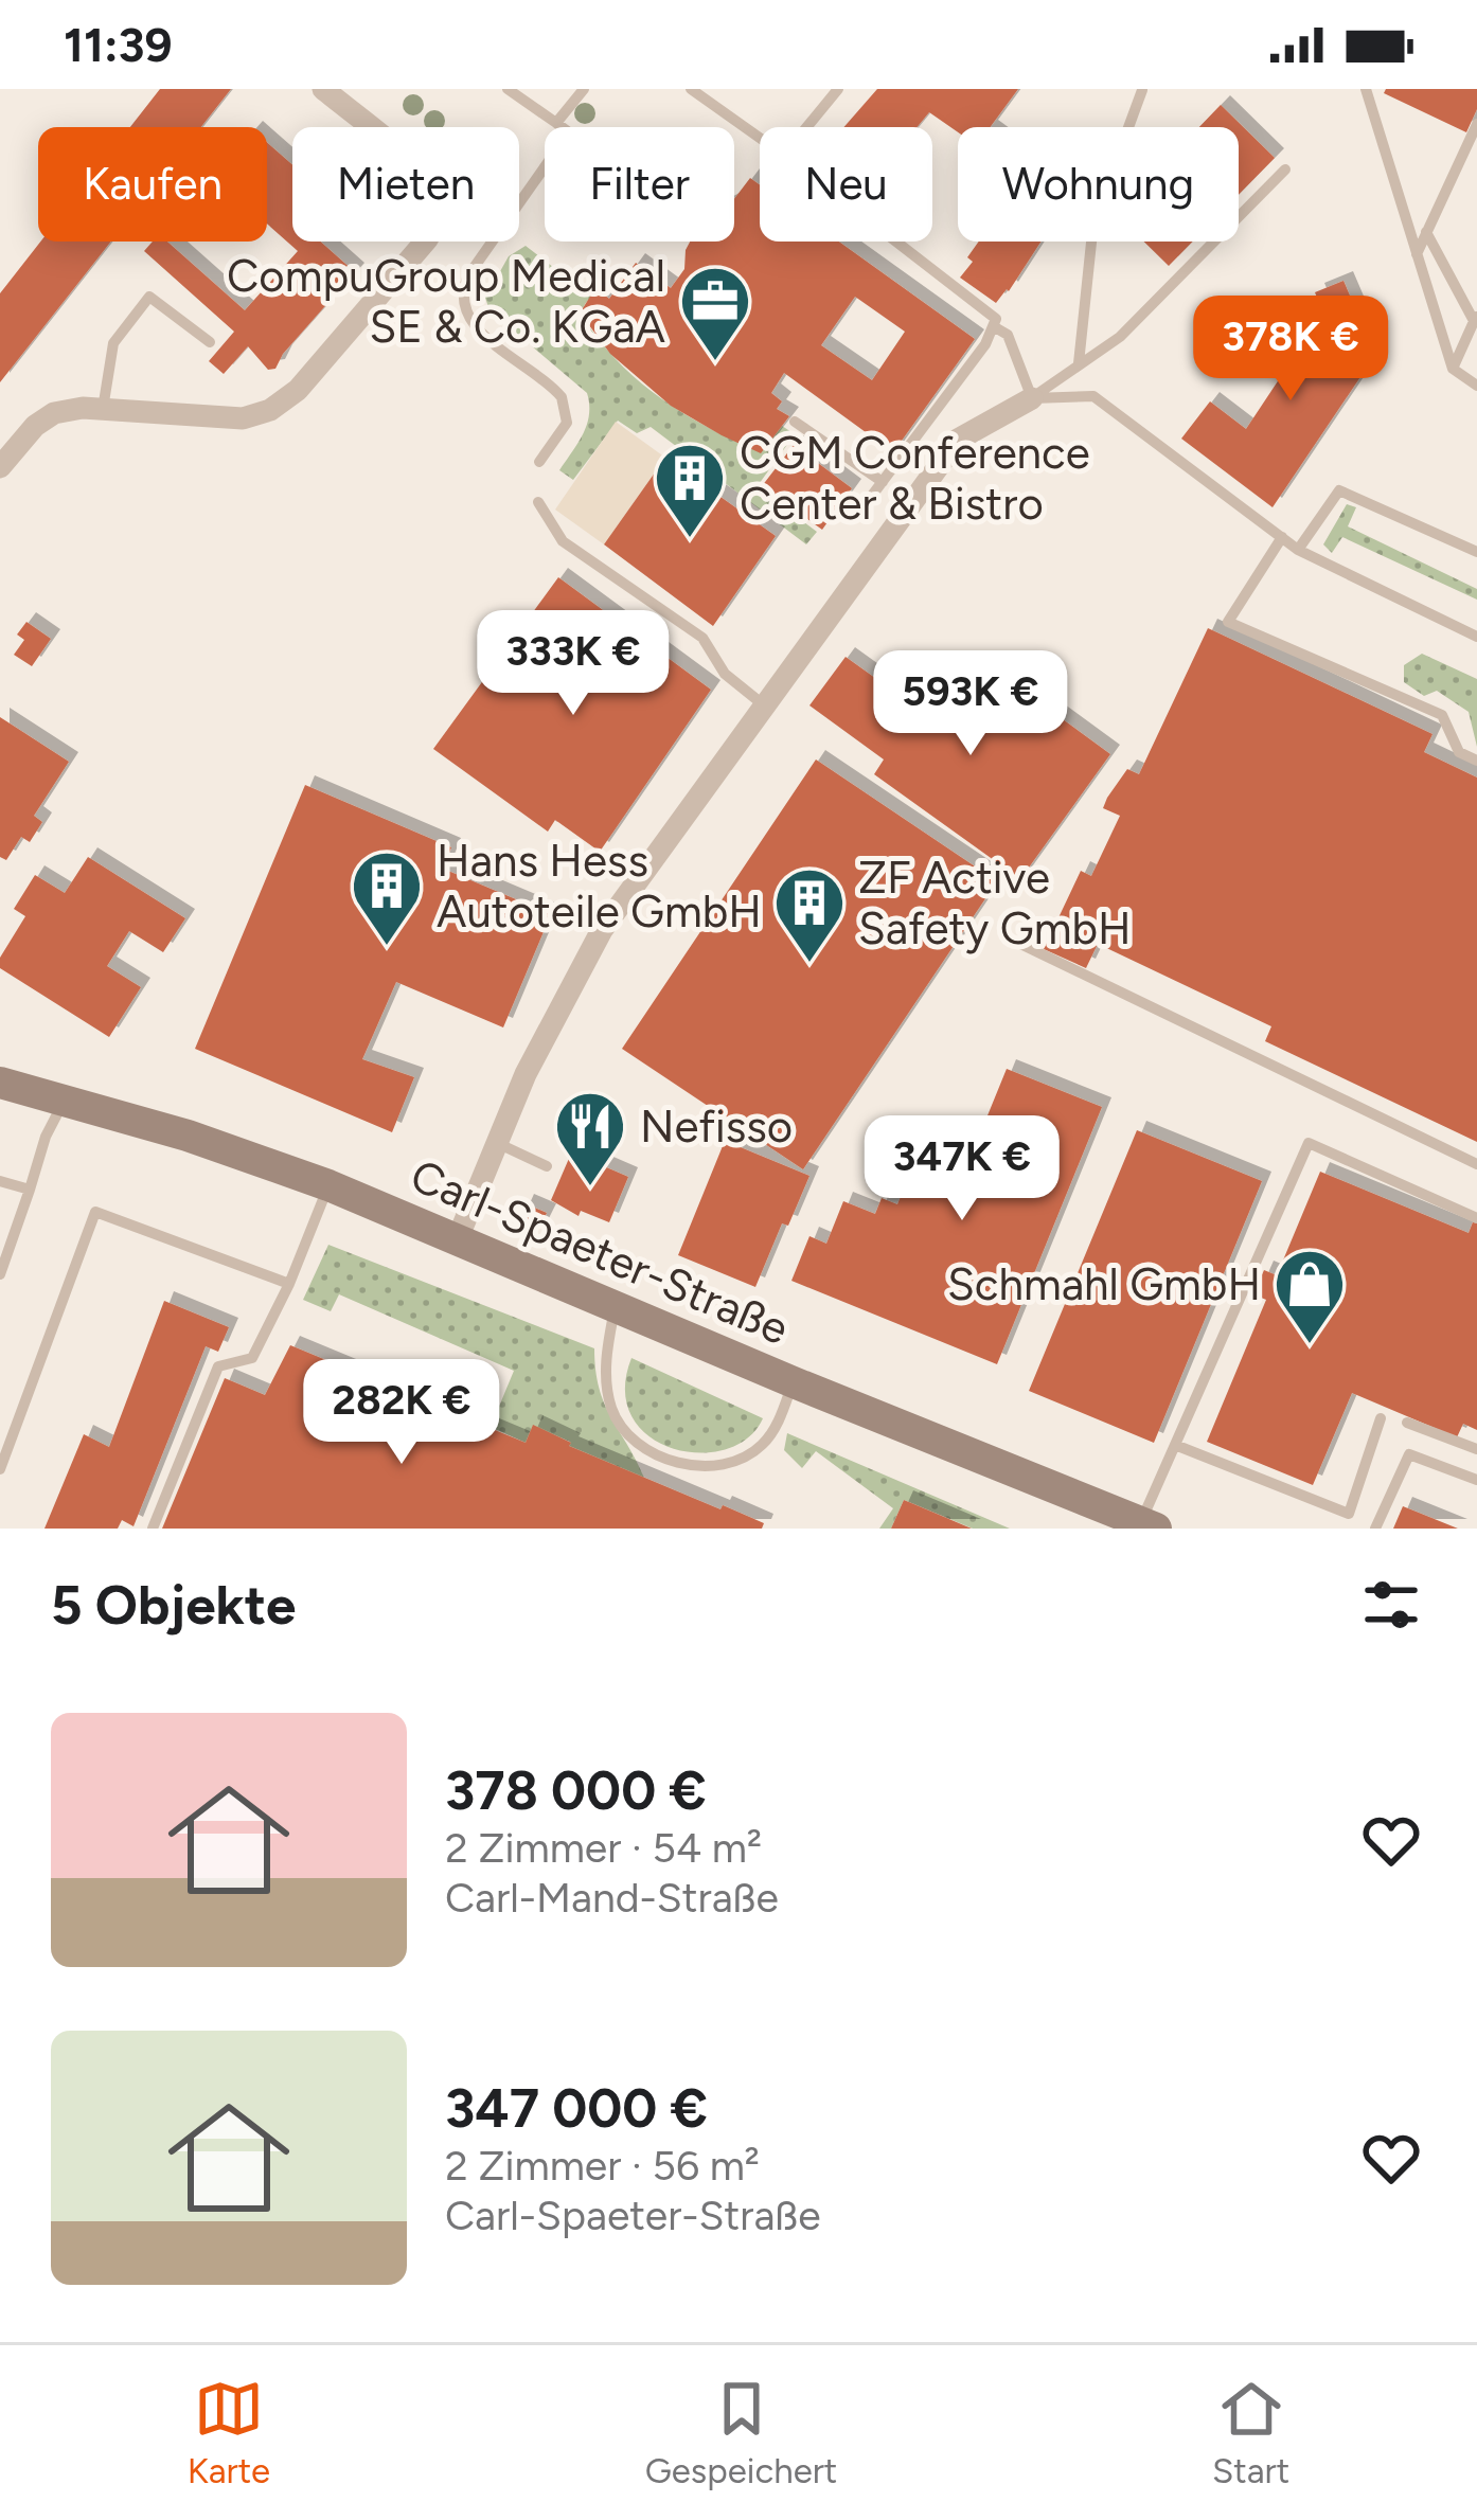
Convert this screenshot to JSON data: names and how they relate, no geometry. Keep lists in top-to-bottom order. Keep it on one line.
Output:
{"streets":{"street":["Carl-Spaeter-Straße"]},"places":{"office":["CompuGroup Medical SE & Co. KGaA"],"building":["CGM Conference Center & Bistro","Hans Hess Autoteile GmbH","ZF Active Safety GmbH"],"restaurant":["Nefisso"],"shop":["Schmahl GmbH"]},"page":{"status":"11:39","chip":["Kaufen","Mieten","Filter","Neu","Wohnung"],"price":["378K €","333K €","593K €","347K €","282K €"],"heading":"5 Objekte","list":[{"name":"378 000 €","note":"2 Zimmer · 54 m² · Carl-Mand-Straße"},{"name":"347 000 €","note":"2 Zimmer · 56 m² · Carl-Spaeter-Straße"}],"tabs":["Karte","Gespeichert","Start"]}}
